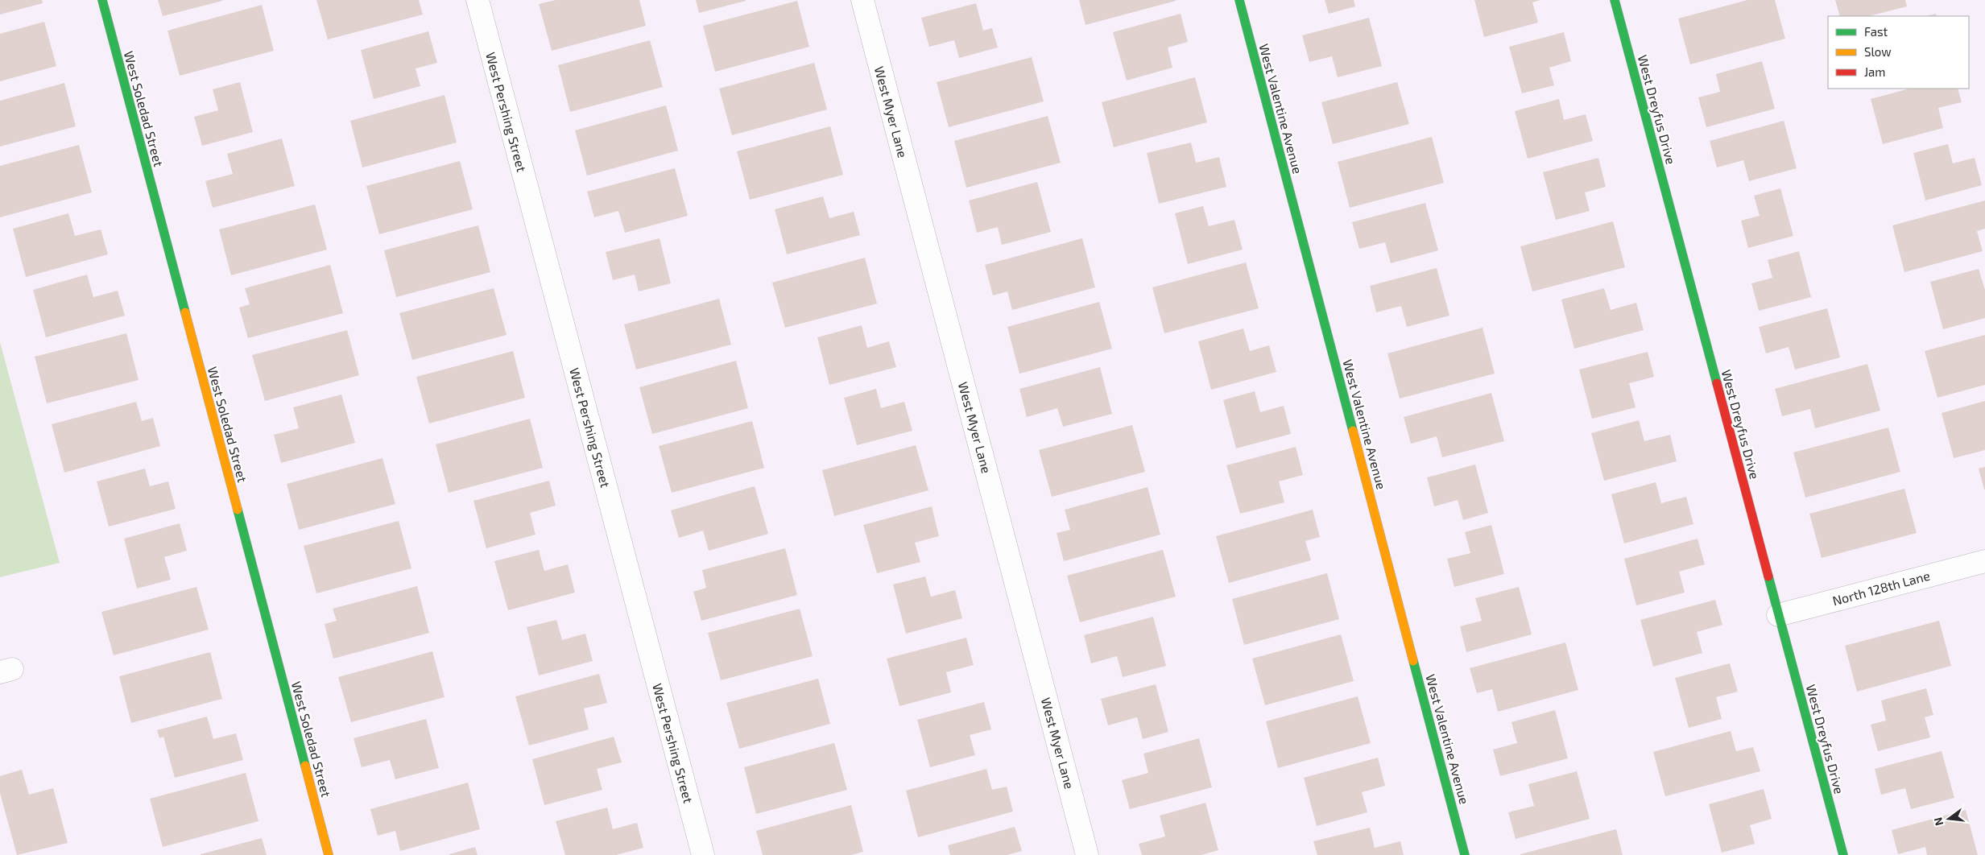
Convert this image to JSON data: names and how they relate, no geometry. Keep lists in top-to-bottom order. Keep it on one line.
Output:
{"streets":{"street":["West Soledad Street","West Valentine Avenue","West Dreyfus Drive","West Pershing Street","West Myer Lane","North 128th Lane"]},"crossings":[["West Dreyfus Drive","North 128th Lane"]],"legend":["Fast","Slow","Jam"],"north":"left"}
